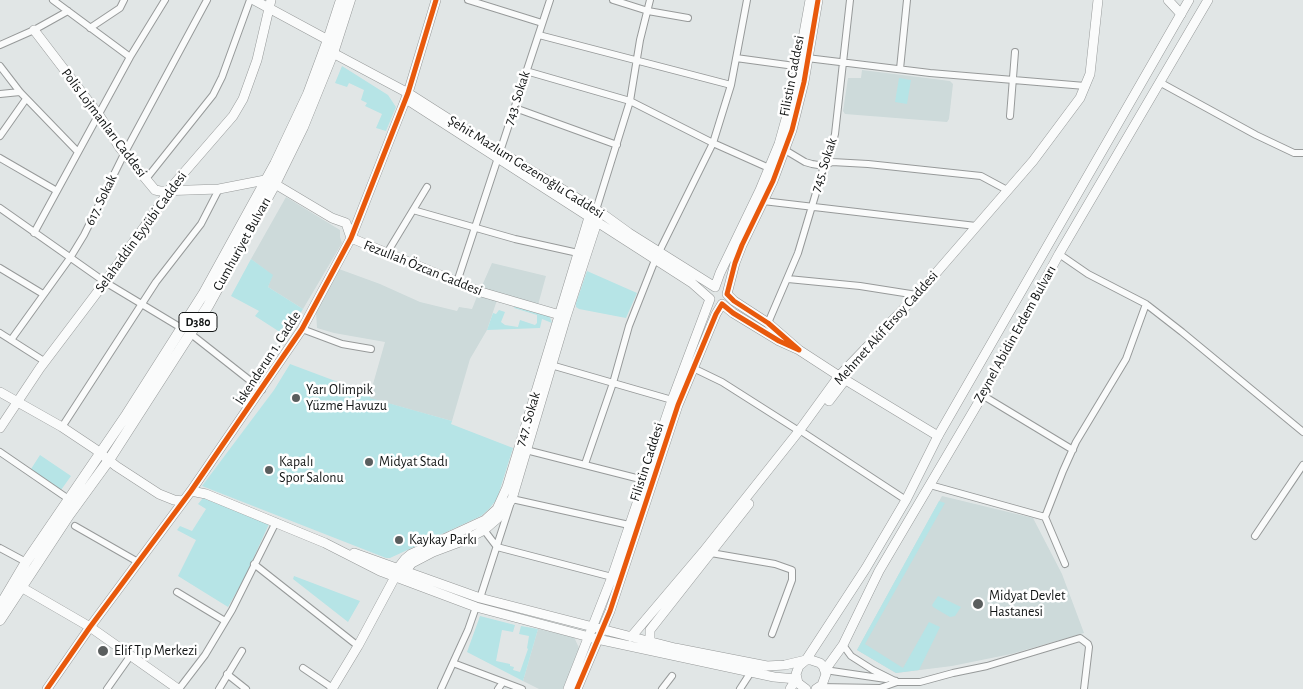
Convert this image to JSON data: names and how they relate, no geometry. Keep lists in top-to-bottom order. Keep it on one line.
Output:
{"streets":{"main road":["Cumhuriyet Bulvarı","D380"],"street":["Filistin Caddesi","743. Sokak","Polis Lojmanları Caddesi","745. Sokak","Şehit Mazlum Gezenoğlu Caddesi","617. Sokak","Selahaddin Eyyübi Caddesi","Fezullah Özcan Caddesi","Mehmet Akif Ersoy Caddesi","Zeynel Abidin Erdem Bulvarı","İskenderun 1. Cadde","747. Sokak"]},"crossings":[["Filistin Caddesi","Şehit Mazlum Gezenoğlu Caddesi"],["743. Sokak","Şehit Mazlum Gezenoğlu Caddesi"],["743. Sokak","Fezullah Özcan Caddesi"],["Polis Lojmanları Caddesi","617. Sokak"],["Polis Lojmanları Caddesi","Selahaddin Eyyübi Caddesi"],["Polis Lojmanları Caddesi","Cumhuriyet Bulvarı"],["Polis Lojmanları Caddesi","Fezullah Özcan Caddesi"],["Şehit Mazlum Gezenoğlu Caddesi","Cumhuriyet Bulvarı"],["Şehit Mazlum Gezenoğlu Caddesi","İskenderun 1. Cadde"],["Şehit Mazlum Gezenoğlu Caddesi","747. Sokak"],["Cumhuriyet Bulvarı","Fezullah Özcan Caddesi"],["Fezullah Özcan Caddesi","İskenderun 1. Cadde"],["Fezullah Özcan Caddesi","747. Sokak"]],"places":["Yarı Olimpik Yüzme Havuzu","Midyat Stadı","Kapalı Spor Salonu","Kaykay Parkı","Midyat Devlet Hastanesi","Elif Tıp Merkezi"]}
